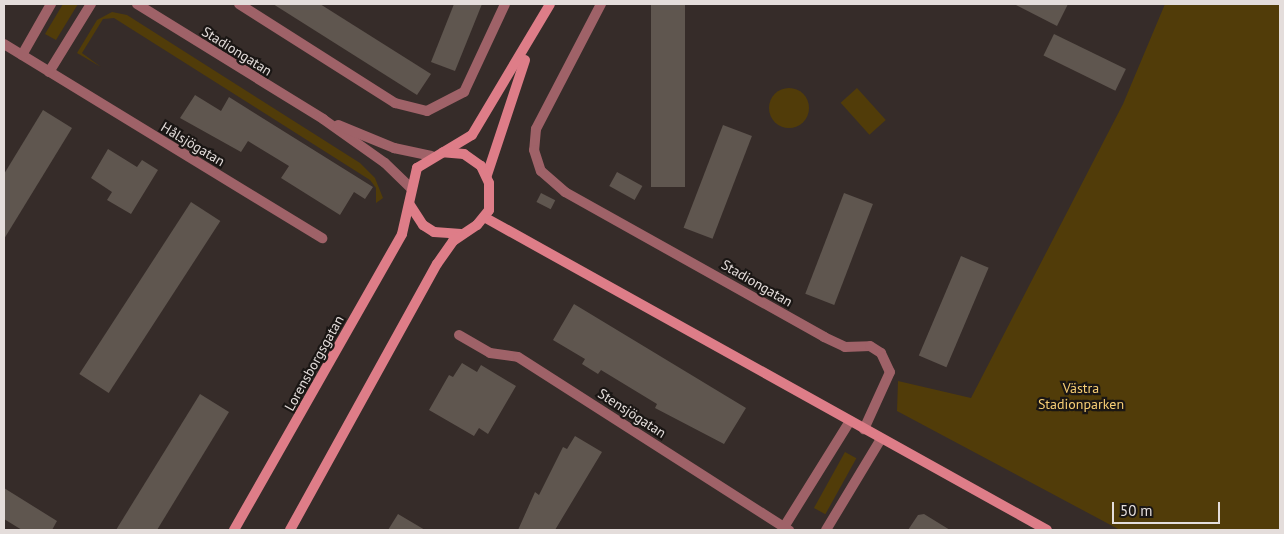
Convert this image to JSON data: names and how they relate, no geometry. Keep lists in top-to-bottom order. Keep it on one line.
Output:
{"streets":{"main road":["Lorensborgsgatan"],"street":["Stadiongatan","Hålsjögatan","Stensjögatan"]},"crossings":[["Stadiongatan","Lorensborgsgatan"]],"parks":["Västra Stadionparken"],"scale_bar":"50 m"}
